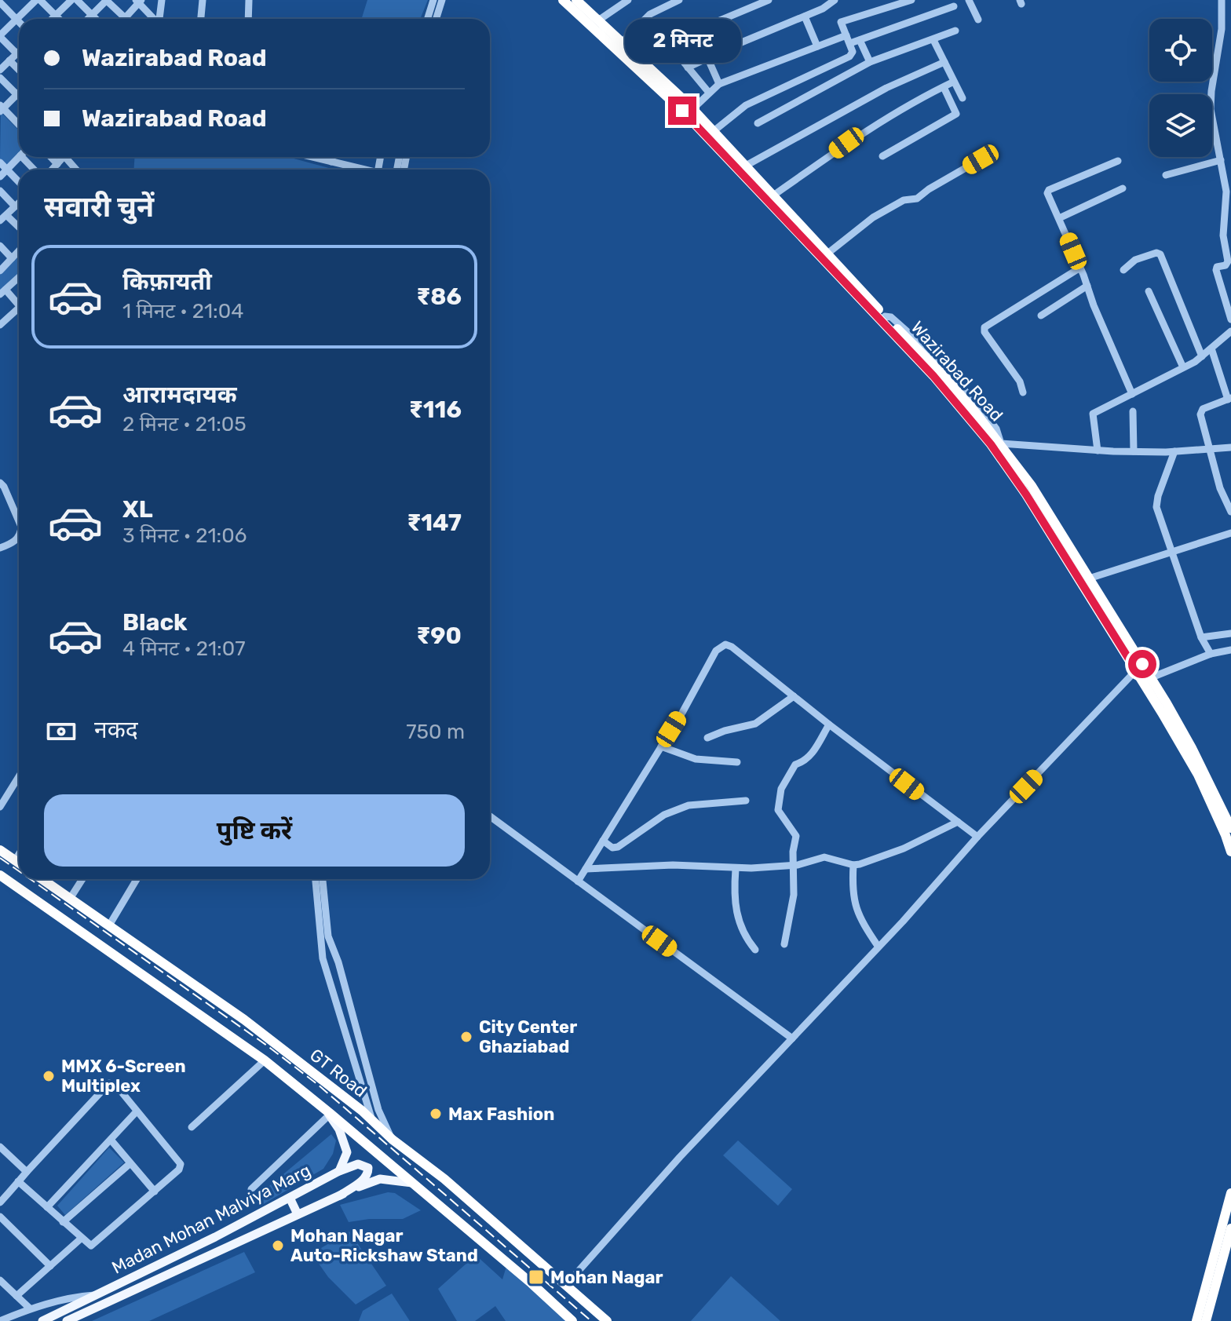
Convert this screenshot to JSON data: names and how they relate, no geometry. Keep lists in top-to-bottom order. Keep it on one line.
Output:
{"streets":{"highway":["Wazirabad Road","GT Road"],"main road":["Madan Mohan Malviya Marg"]},"crossings":[["GT Road","Madan Mohan Malviya Marg"]],"places":{"other":["City Center Ghaziabad","MMX 6-Screen Multiplex","Max Fashion","Mohan Nagar Auto-Rickshaw Stand"],"transit":["Mohan Nagar"]},"page":{"bubble":"2 मिनट","banner":["Wazirabad Road","Wazirabad Road"],"heading":"सवारी चुनें","list":[{"name":"किफ़ायती","note":"1 मिनट · 21:04","value":"₹86"},{"name":"आरामदायक","note":"2 मिनट · 21:05","value":"₹116"},{"name":"XL","note":"3 मिनट · 21:06","value":"₹147"},{"name":"Black","note":"4 मिनट · 21:07","value":"₹90"}],"pay":["नकद","750 m"],"buttons":"पुष्टि करें"}}
